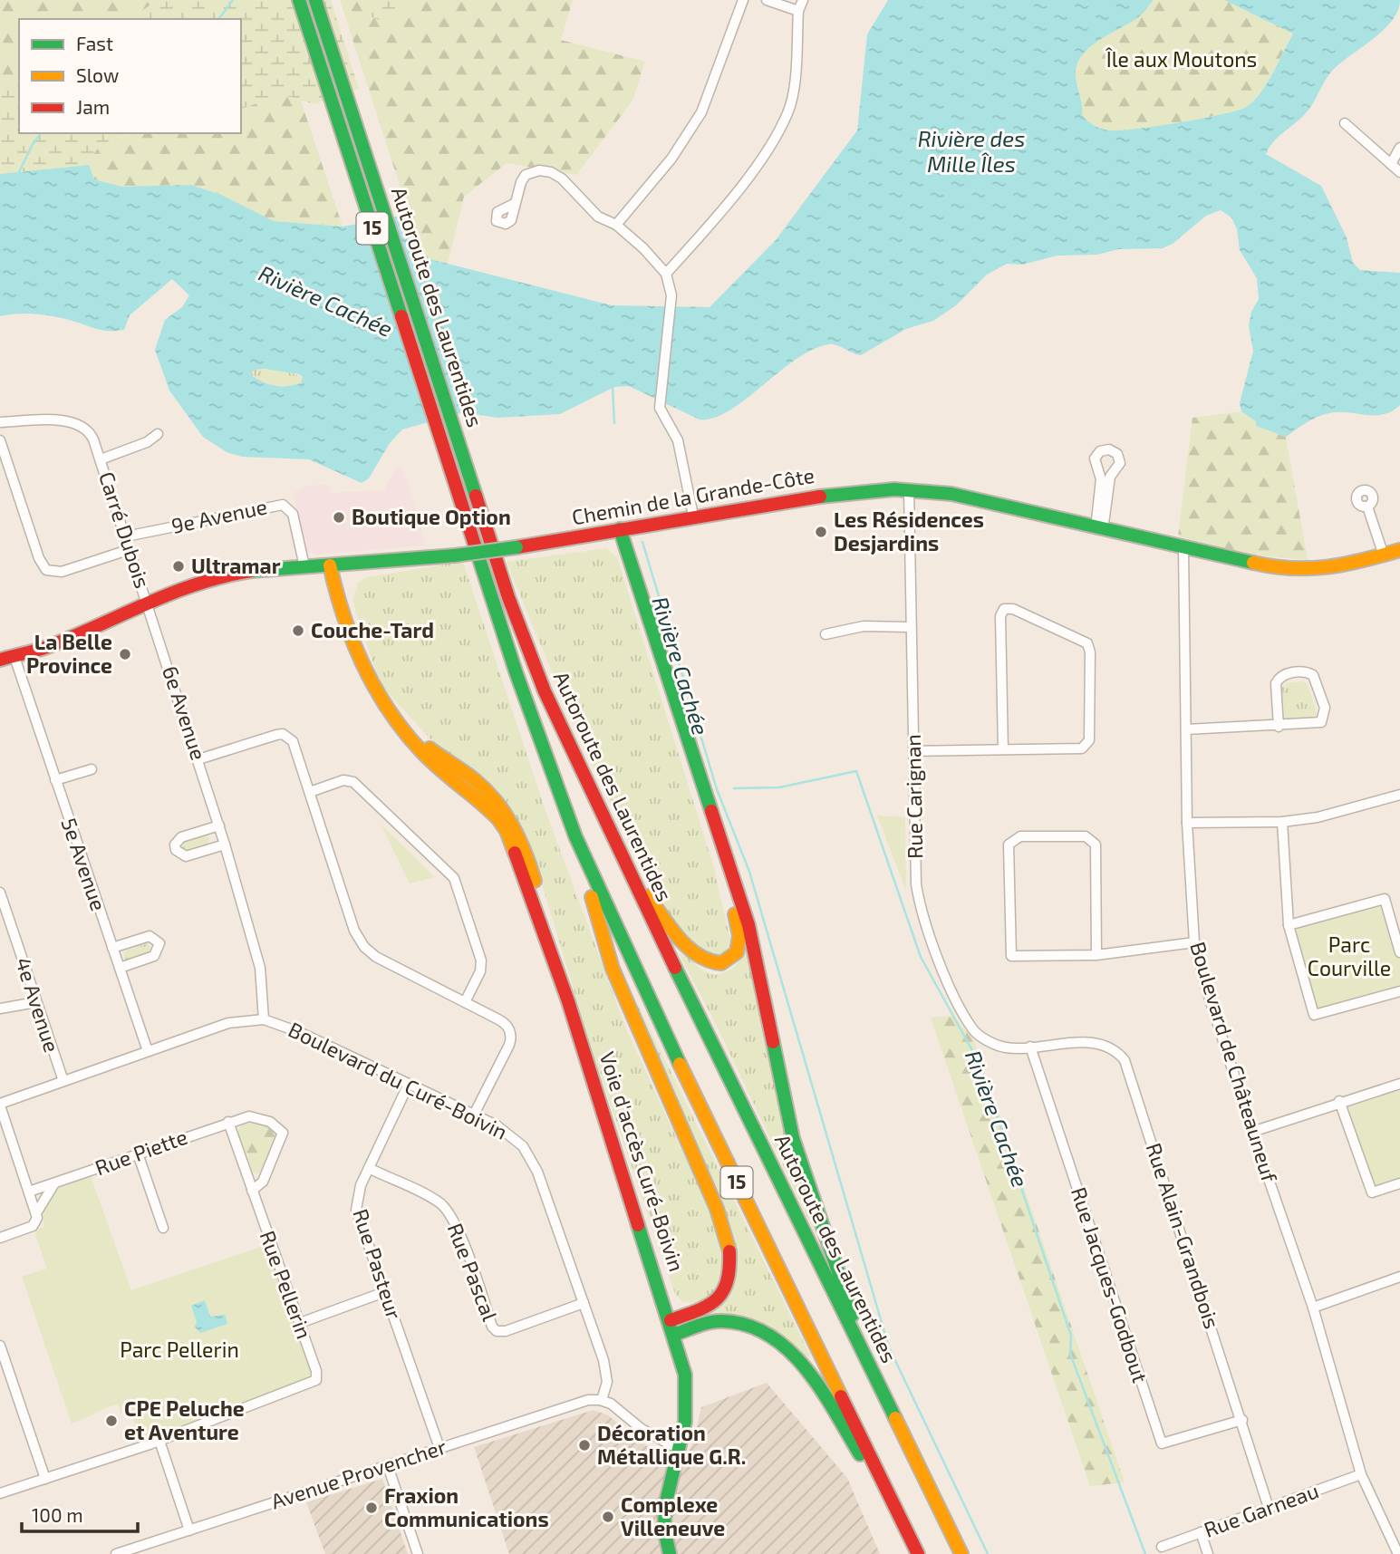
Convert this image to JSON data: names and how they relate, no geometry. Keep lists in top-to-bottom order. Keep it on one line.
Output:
{"streets":{"main road":["15","Autoroute des Laurentides","Chemin de la Grande-Côte","Voie d'accès Curé-Boivin"],"street":["9e Avenue","Carré Dubois","6e Avenue","Rue Carignan","5e Avenue","4e Avenue","Boulevard de Châteauneuf","Boulevard du Curé-Boivin","Rue Piette","Rue Alain-Grandbois","Rue Pasteur","Rue Pascal","Rue Pellerin","Rue Jacques-Godbout","Avenue Provencher","Rue Garneau"]},"crossings":[["Chemin de la Grande-Côte","9e Avenue"],["Chemin de la Grande-Côte","Carré Dubois"],["Chemin de la Grande-Côte","6e Avenue"],["Chemin de la Grande-Côte","Rue Carignan"],["Chemin de la Grande-Côte","5e Avenue"],["Chemin de la Grande-Côte","Boulevard de Châteauneuf"],["Chemin de la Grande-Côte","Voie d'accès Curé-Boivin"],["9e Avenue","Carré Dubois"],["Carré Dubois","6e Avenue"],["6e Avenue","Boulevard du Curé-Boivin"],["Rue Carignan","Rue Alain-Grandbois"],["Rue Carignan","Rue Jacques-Godbout"],["5e Avenue","Boulevard du Curé-Boivin"],["4e Avenue","Boulevard du Curé-Boivin"],["Boulevard de Châteauneuf","Rue Garneau"],["Boulevard du Curé-Boivin","Rue Pasteur"],["Boulevard du Curé-Boivin","Rue Pascal"],["Boulevard du Curé-Boivin","Avenue Provencher"],["Rue Piette","Rue Pellerin"],["Rue Alain-Grandbois","Rue Jacques-Godbout"],["Rue Alain-Grandbois","Rue Garneau"],["Rue Pasteur","Rue Pascal"],["Rue Pasteur","Avenue Provencher"]],"water":["Rivière des Mille Îles","Rivière Cachée"],"parks":["Île aux Moutons","Parc Courville","Parc Pellerin"],"places":["Boutique Option","Les Résidences Desjardins","Ultramar","Couche-Tard","La Belle Province","CPE Peluche et Aventure","Décoration Métallique G.R.","Fraxion Communications","Complexe Villeneuve"],"legend":["Fast","Slow","Jam"],"scale_bar":"100 m"}
